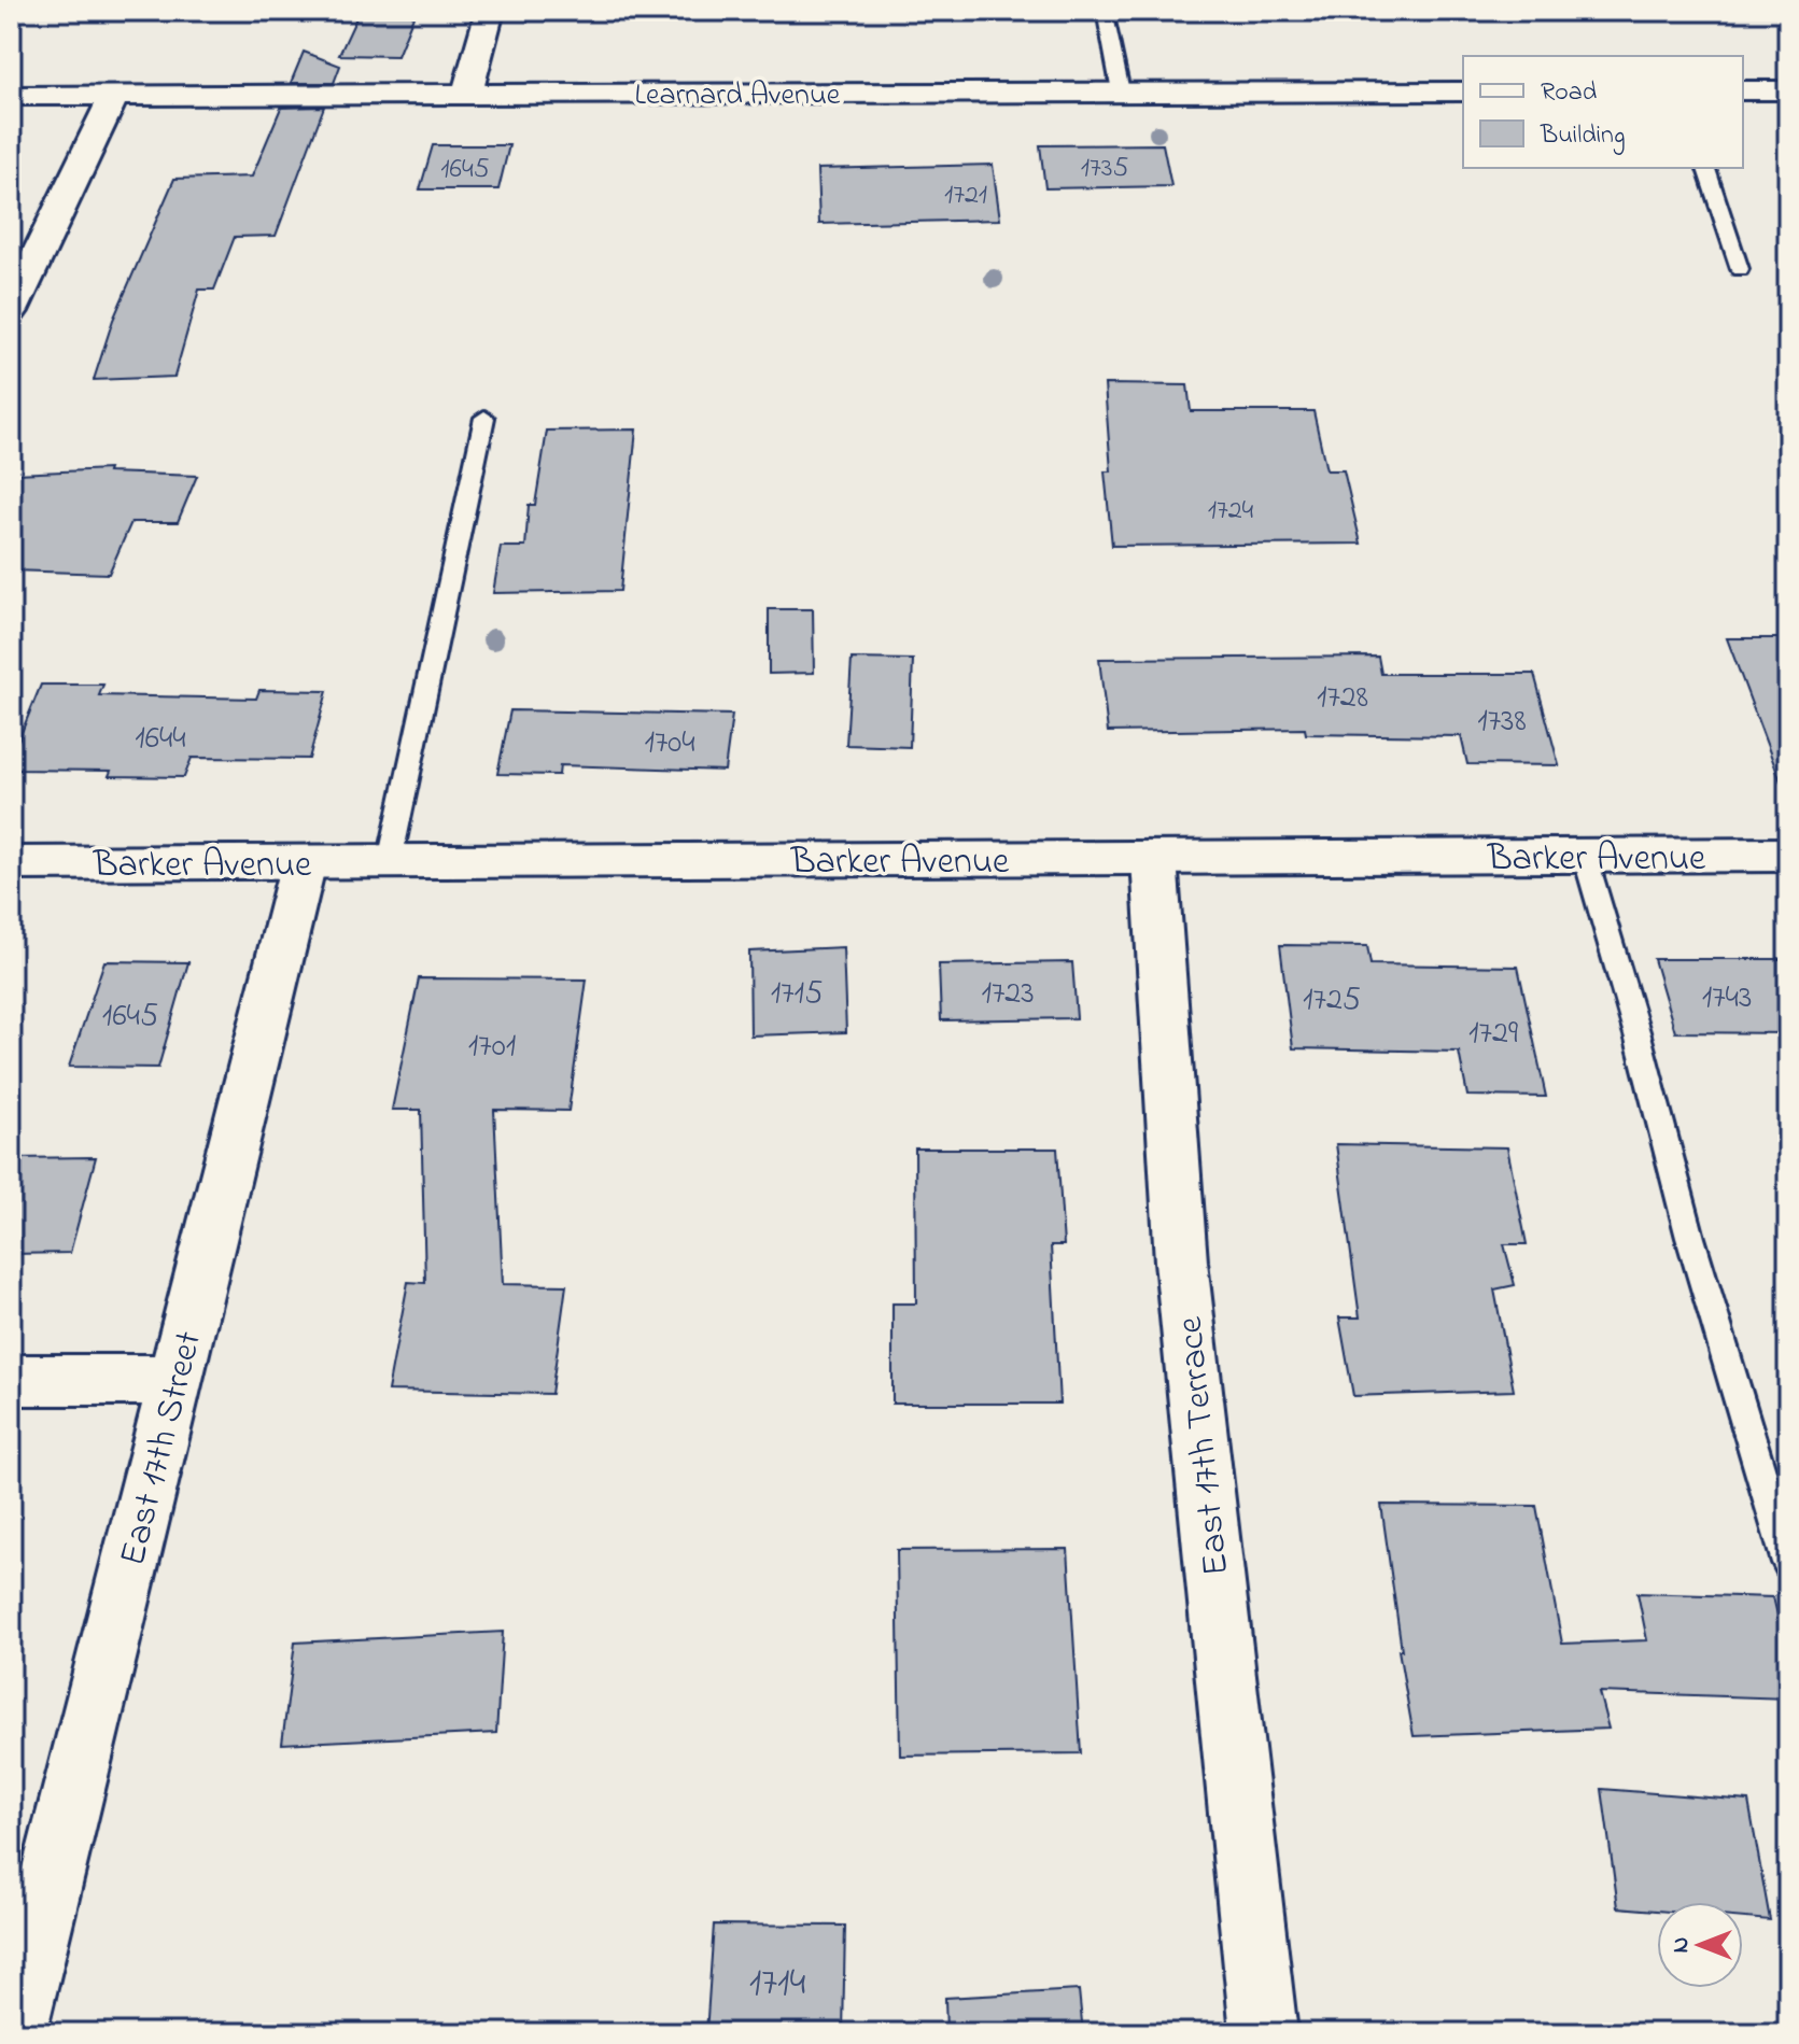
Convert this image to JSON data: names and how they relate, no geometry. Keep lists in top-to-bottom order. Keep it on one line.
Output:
{"streets":{"street":["Learnard Avenue","Barker Avenue","East 17th Terrace","East 17th Street"]},"crossings":[["Barker Avenue","East 17th Terrace"],["Barker Avenue","East 17th Street"]],"house_numbers":["1735","1645","1721","1724","1728","1738","1644","1704","1715","1723","1743","1725","1645","1729","1701","1714"],"legend":["Road","Building"],"north":"left"}
